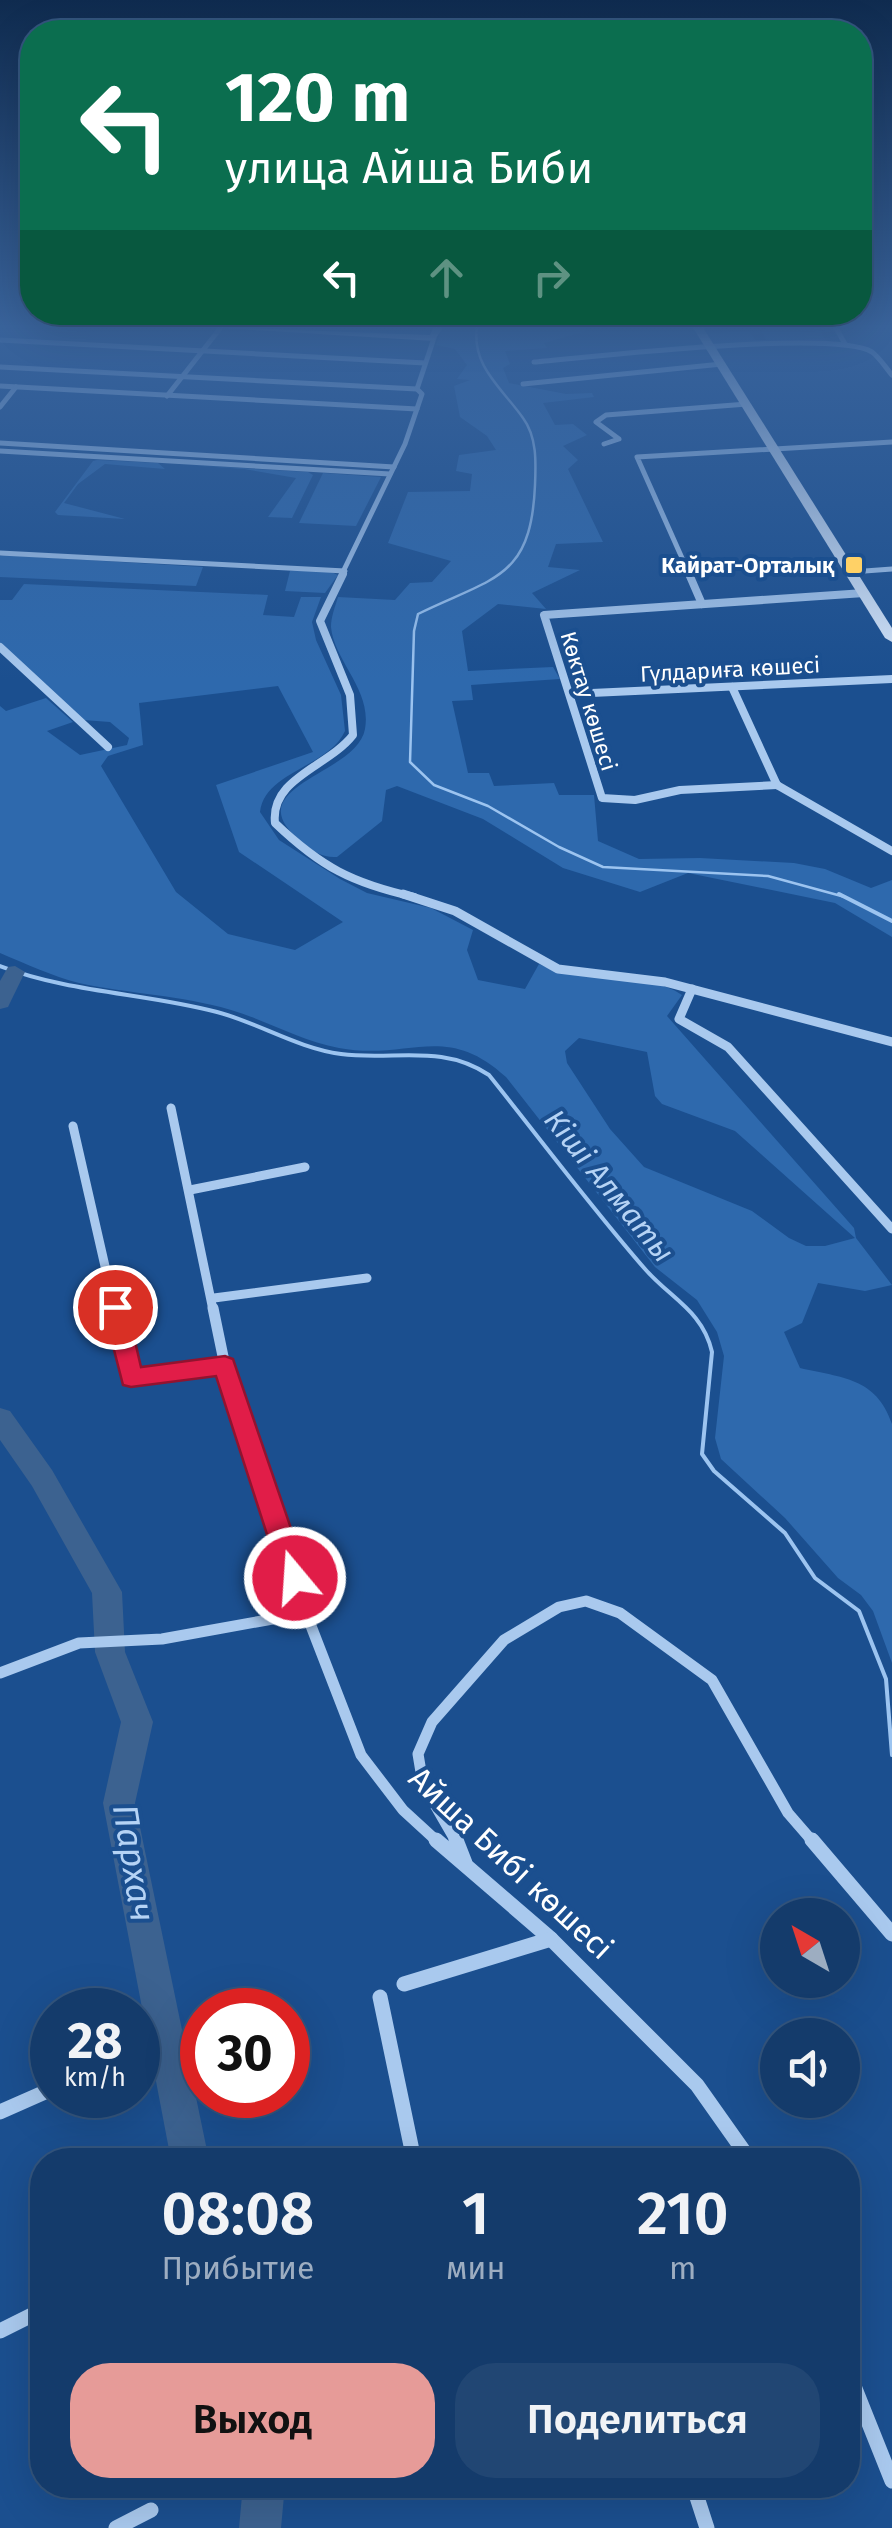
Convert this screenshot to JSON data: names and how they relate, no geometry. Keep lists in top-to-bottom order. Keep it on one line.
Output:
{"streets":{"street":["Гүлдариға көшесі","Көктау көшесі","Айша Бибі көшесі"]},"crossings":[["Гүлдариға көшесі","Көктау көшесі"]],"water":["Кіші Алматы","Пархач"],"places":{"transit":["Кайрат-Орталық"]},"north":"top left","page":{"turn":["120 m","улица Айша Биби"],"speed":"28 km/h","limit":"30","eta":["08:08","Прибытие","1","мин","210","m"],"buttons":["Выход","Поделиться"]}}
